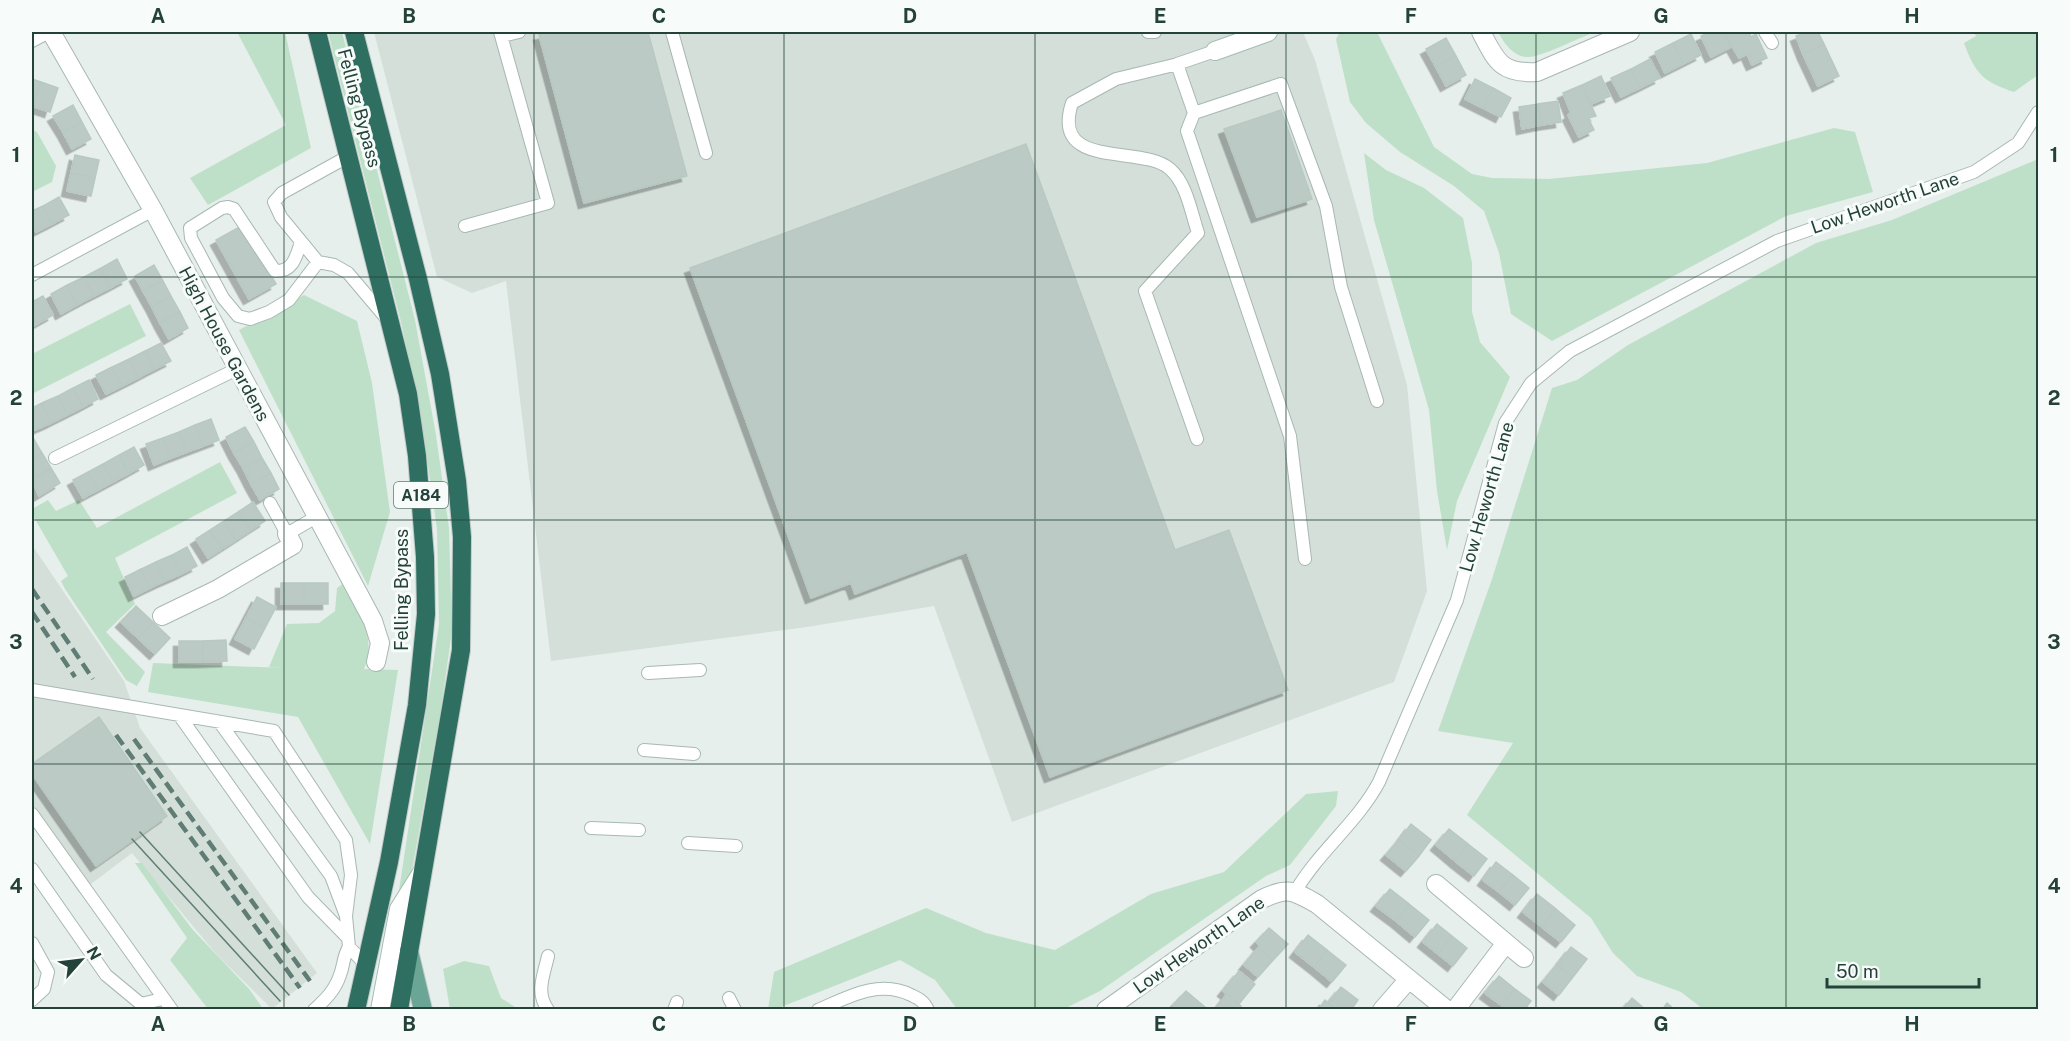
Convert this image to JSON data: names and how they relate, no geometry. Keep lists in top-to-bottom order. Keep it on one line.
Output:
{"streets":{"highway":["Felling Bypass","A184"],"street":["Low Heworth Lane","High House Gardens"]},"scale_bar":"50 m","north":"top right","grid":{"columns":["A","B","C","D","E","F","G","H"],"rows":["1","2","3","4"]}}
